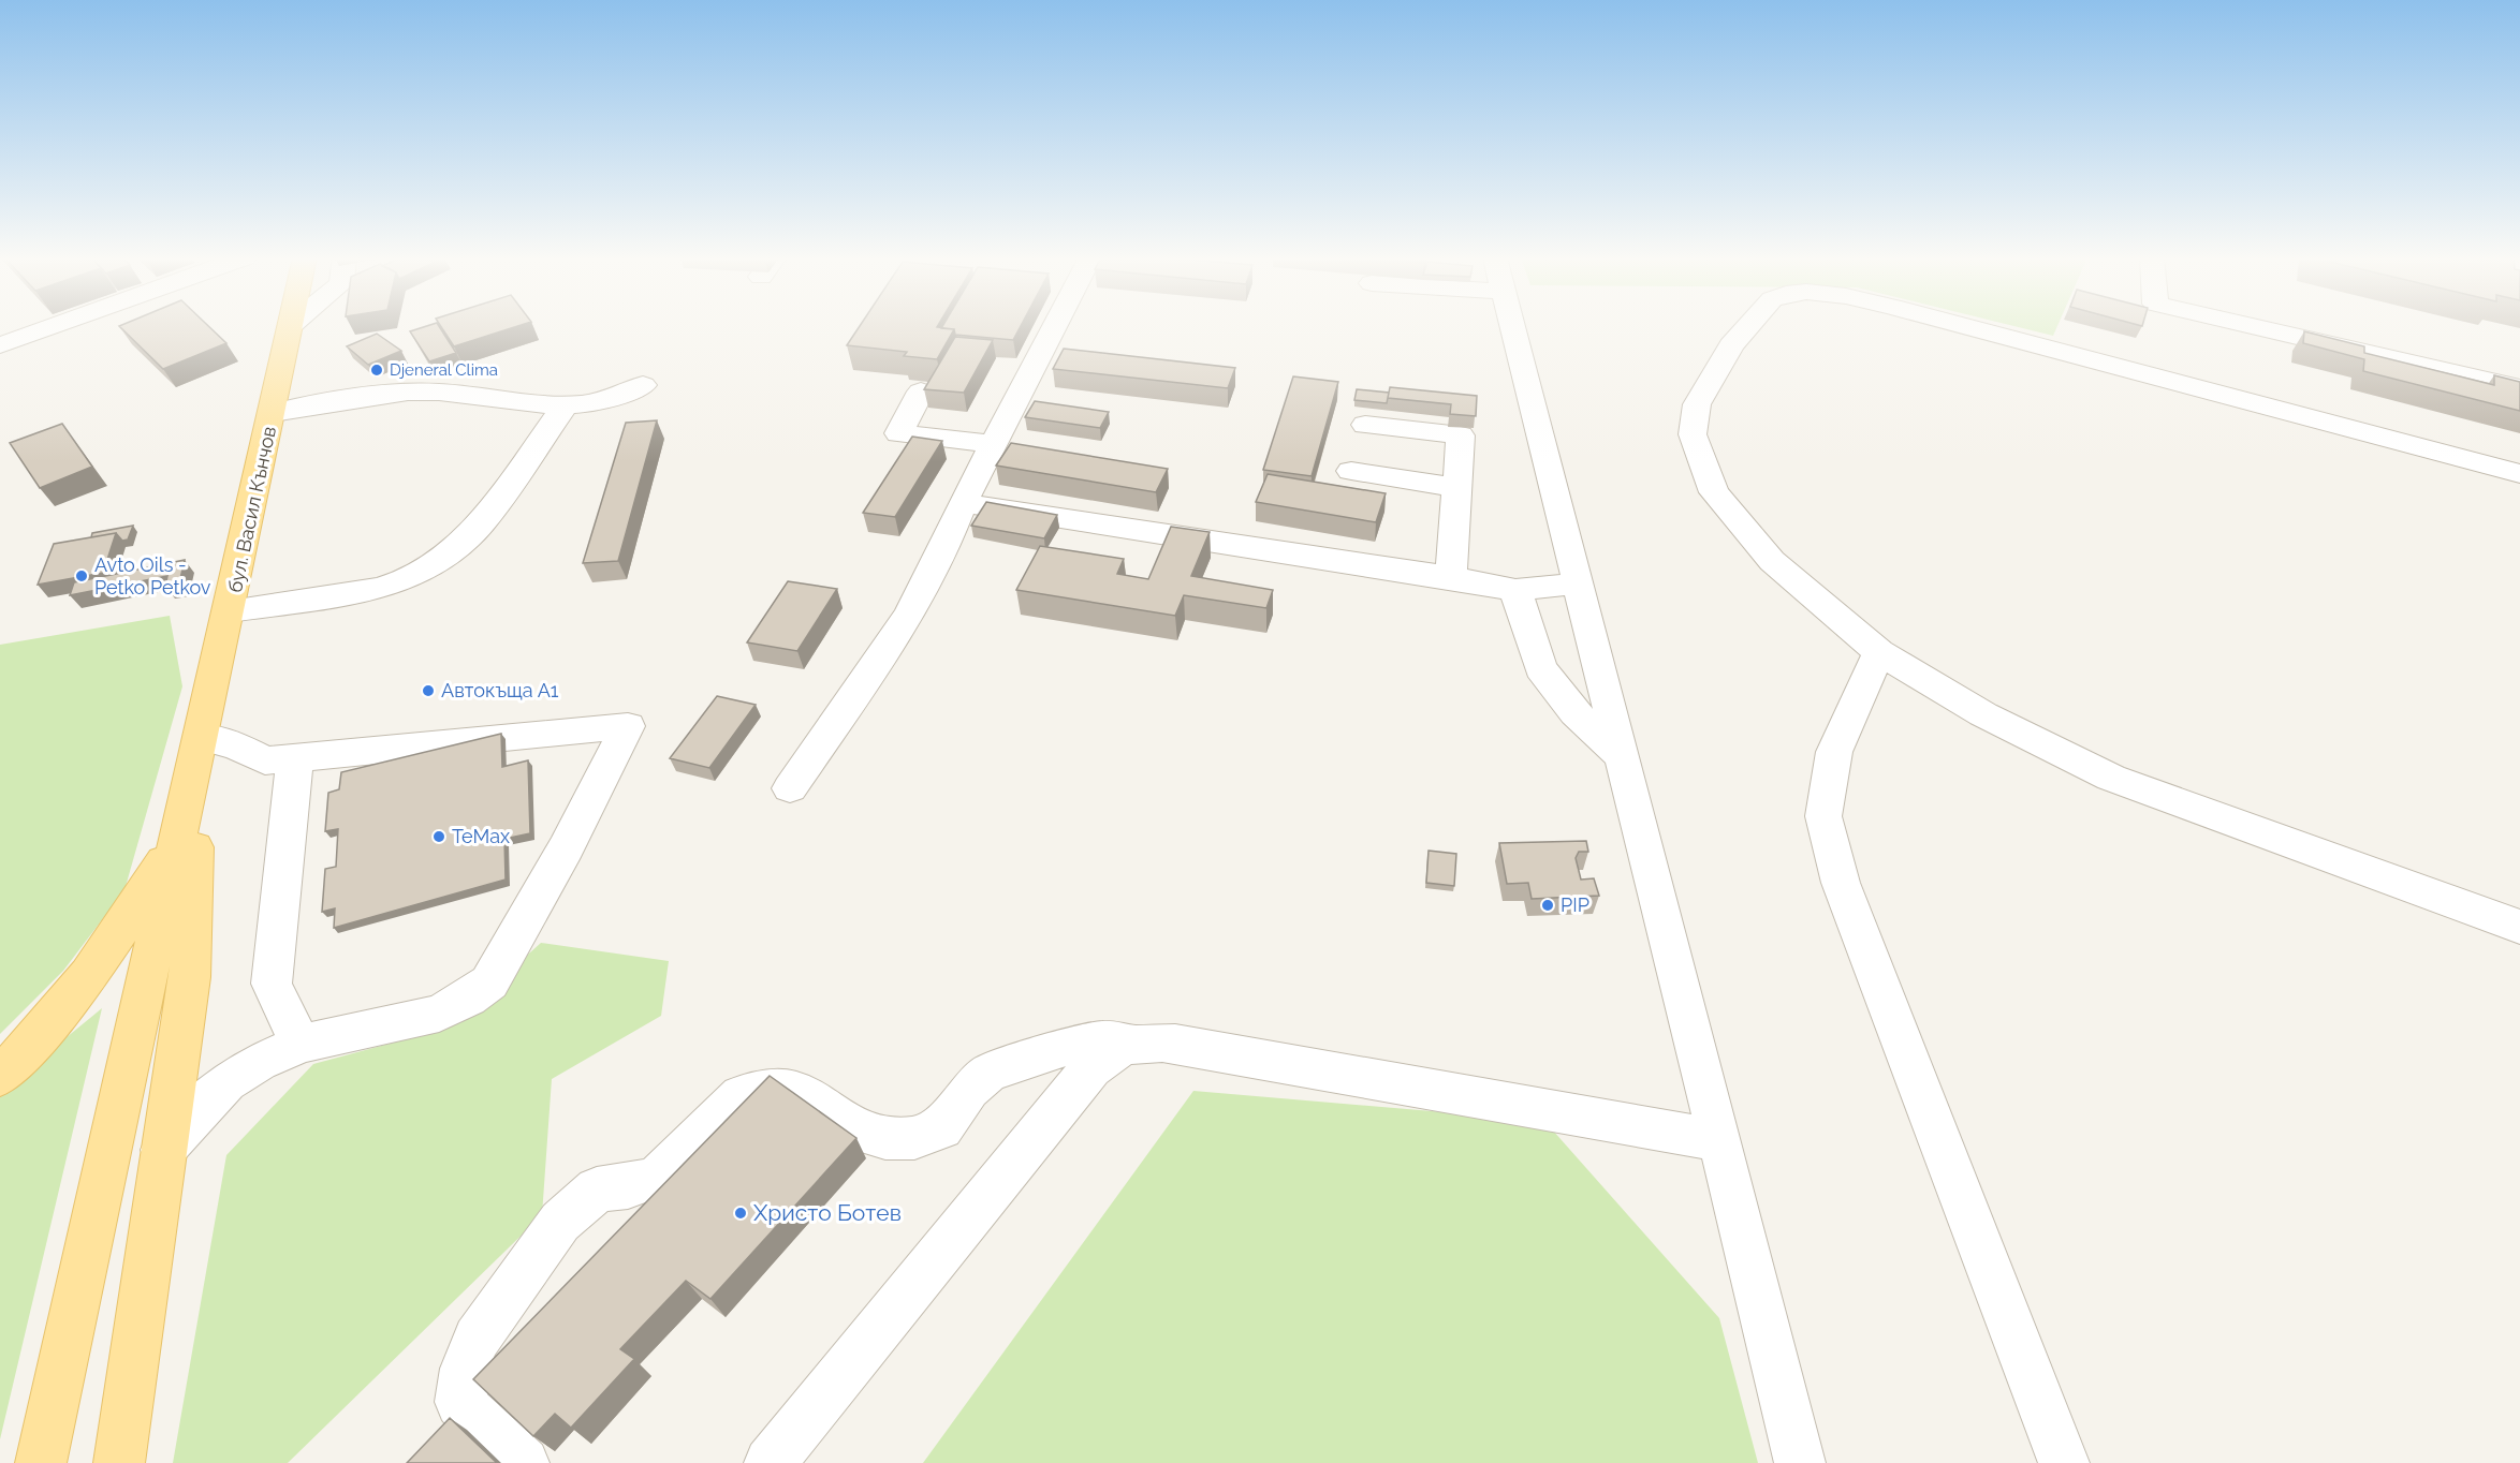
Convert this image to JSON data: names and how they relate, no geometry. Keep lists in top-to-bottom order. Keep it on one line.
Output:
{"streets":{"main road":["бул. Васил Кънчов"]},"places":["Djeneral Clima","Avto Oils - Petko Petkov","Автокъща А1","TeMax","PIP","Христо Ботев"]}
